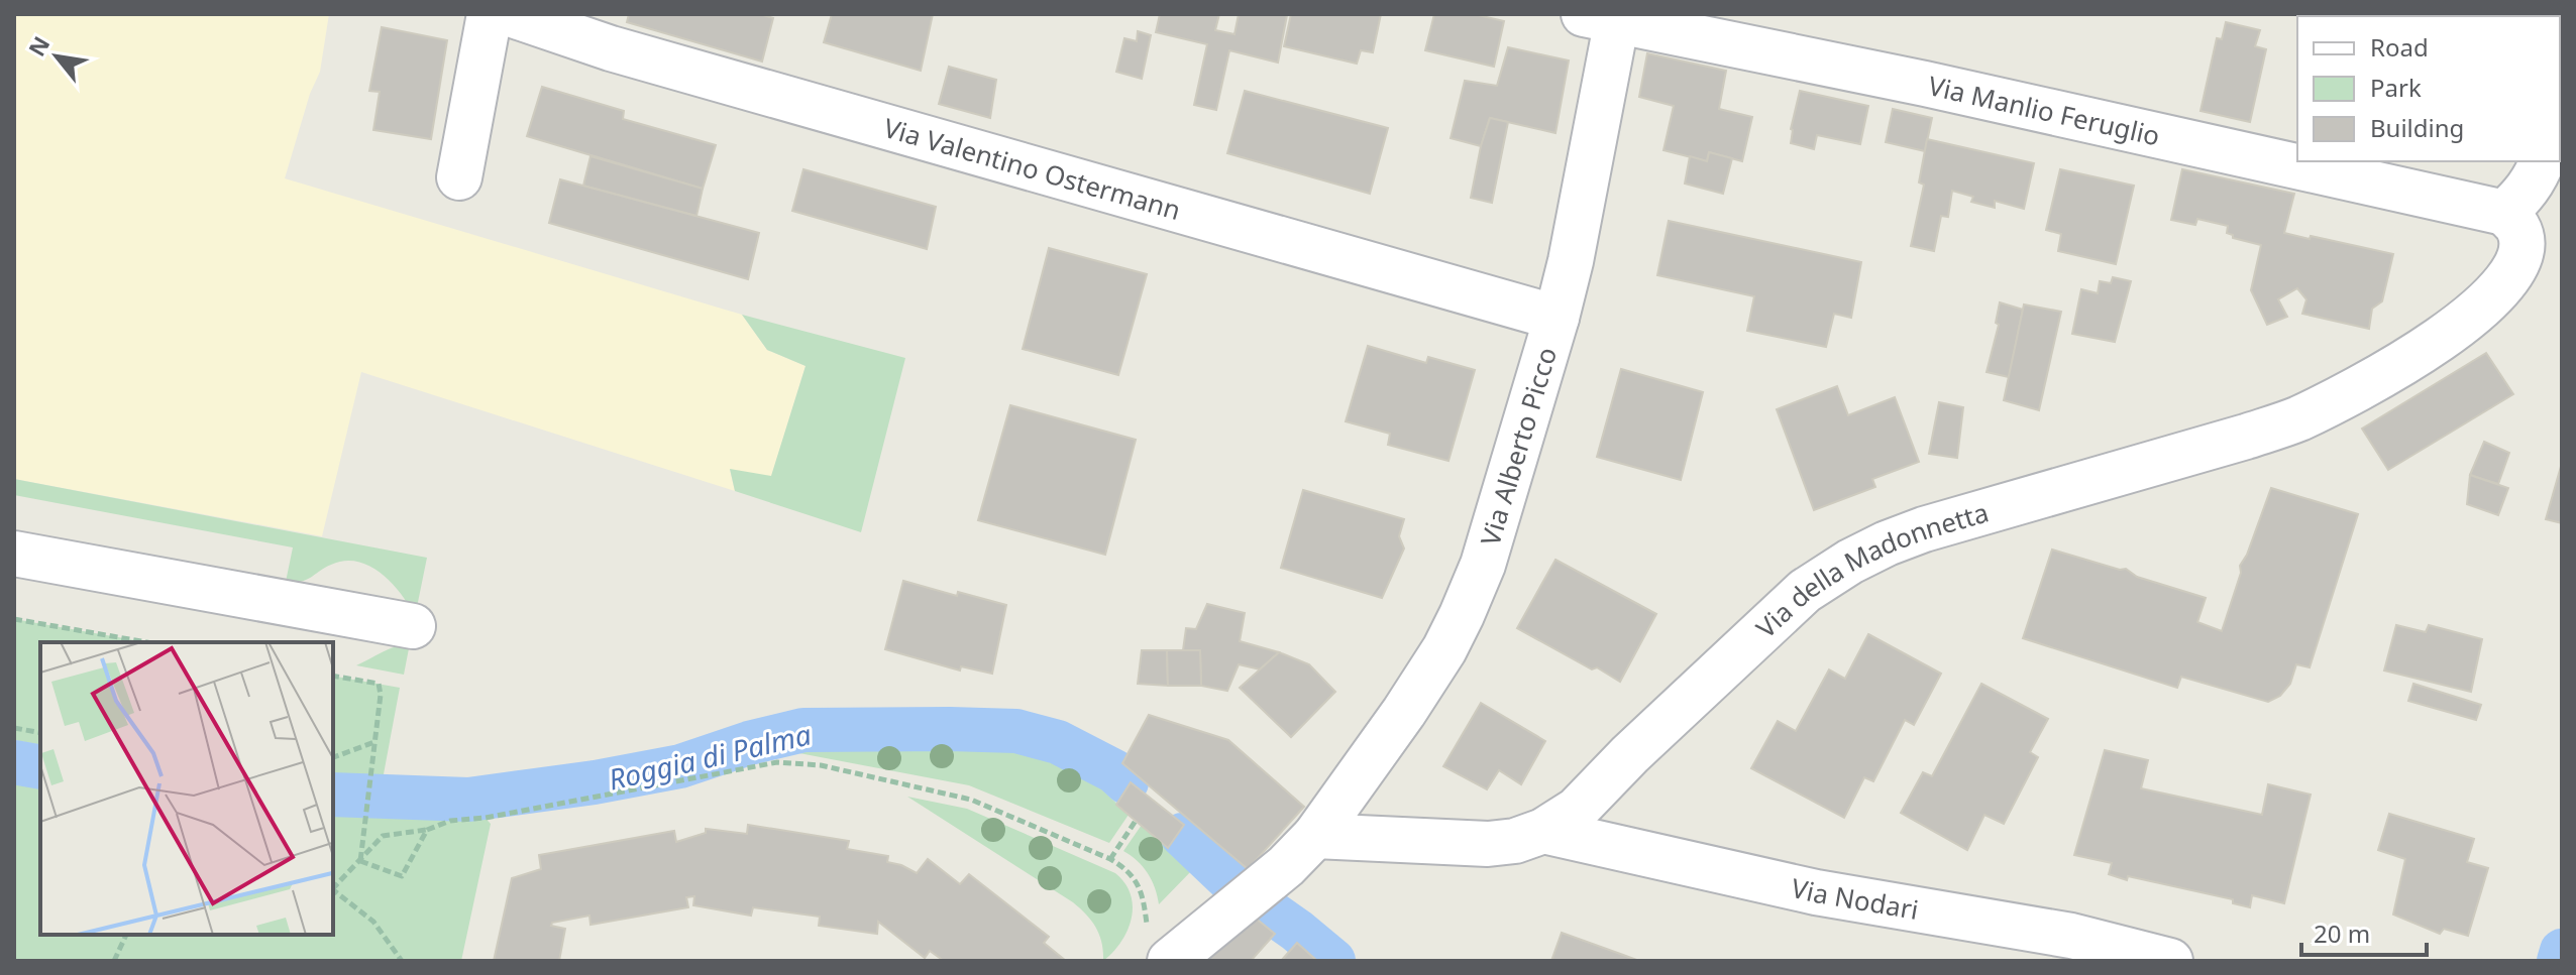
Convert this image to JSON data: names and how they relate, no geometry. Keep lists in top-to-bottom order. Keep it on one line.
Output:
{"streets":{"street":["Via Manlio Feruglio","Via Valentino Ostermann","Via Alberto Picco","Via della Madonnetta","Via Nodari"]},"crossings":[["Via Manlio Feruglio","Via Alberto Picco"],["Via Manlio Feruglio","Via della Madonnetta"],["Via Valentino Ostermann","Via Alberto Picco"],["Via Alberto Picco","Via della Madonnetta"],["Via della Madonnetta","Via Nodari"]],"water":["Roggia di Palma"],"legend":["Road","Park","Building"],"scale_bar":"20 m","north":"top left"}
